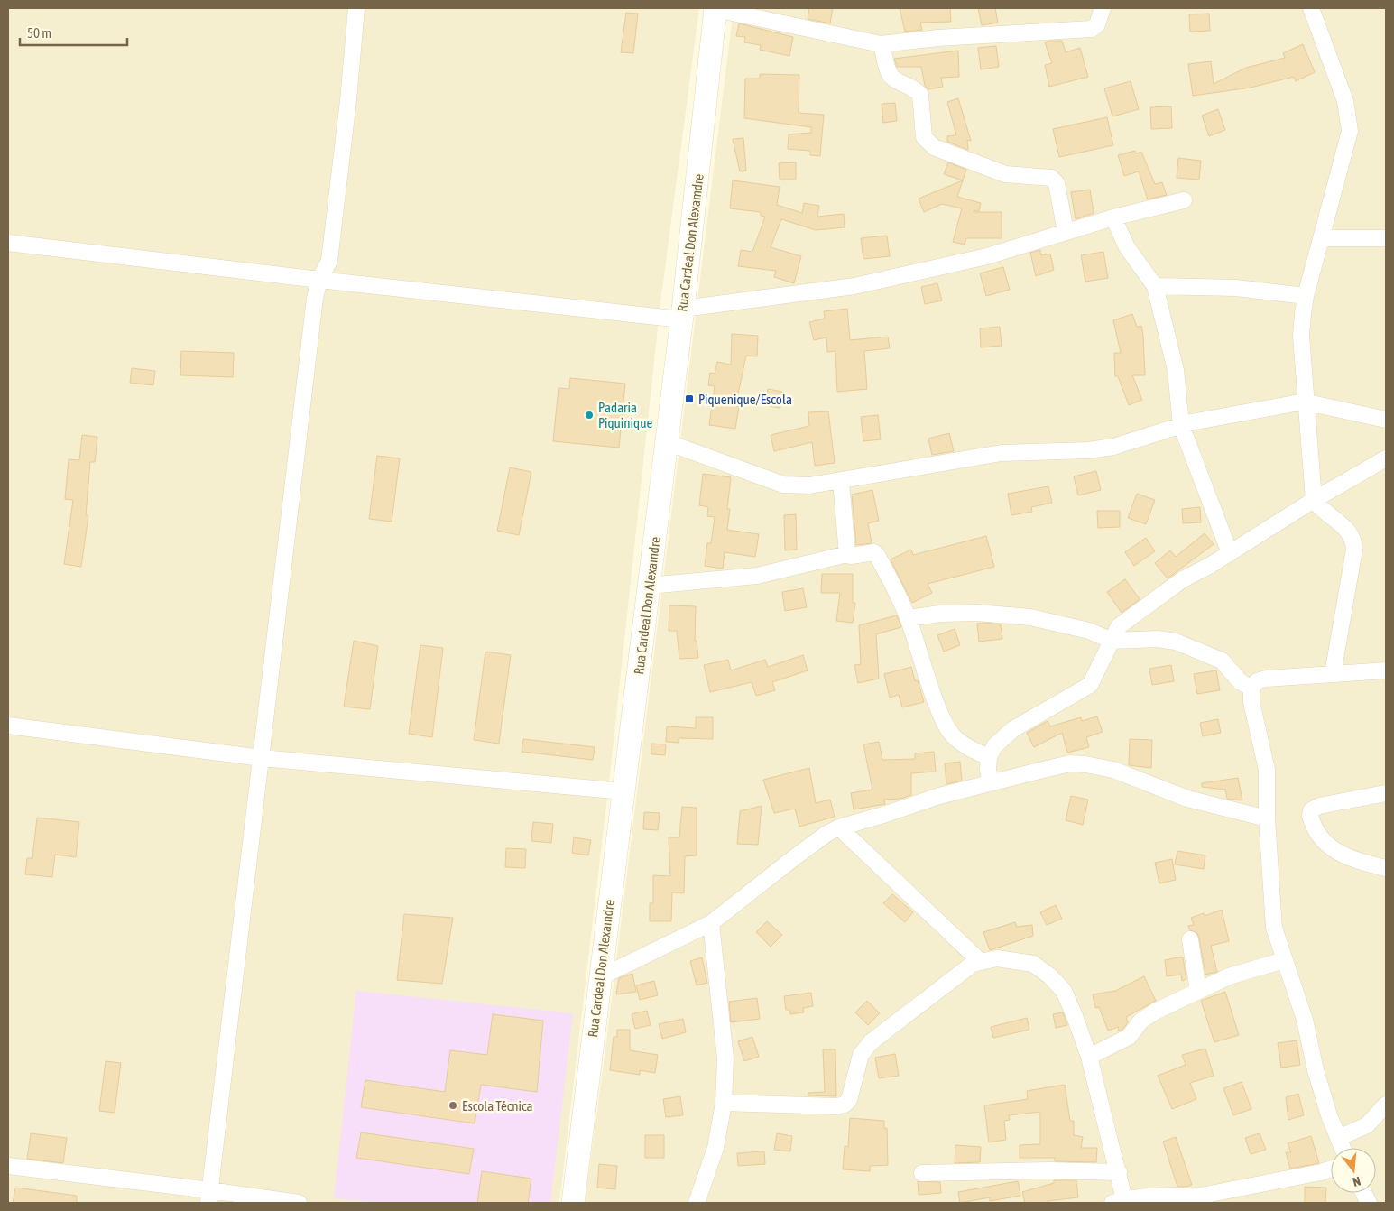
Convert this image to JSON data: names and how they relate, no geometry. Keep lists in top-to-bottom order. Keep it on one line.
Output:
{"streets":{"main road":["Rua Cardeal Don Alexamdre"]},"places":{"transit":["Piquenique/Escola"],"other":["Padaria Piquinique","Escola Técnica"]},"scale_bar":"50 m","north":"bottom"}
